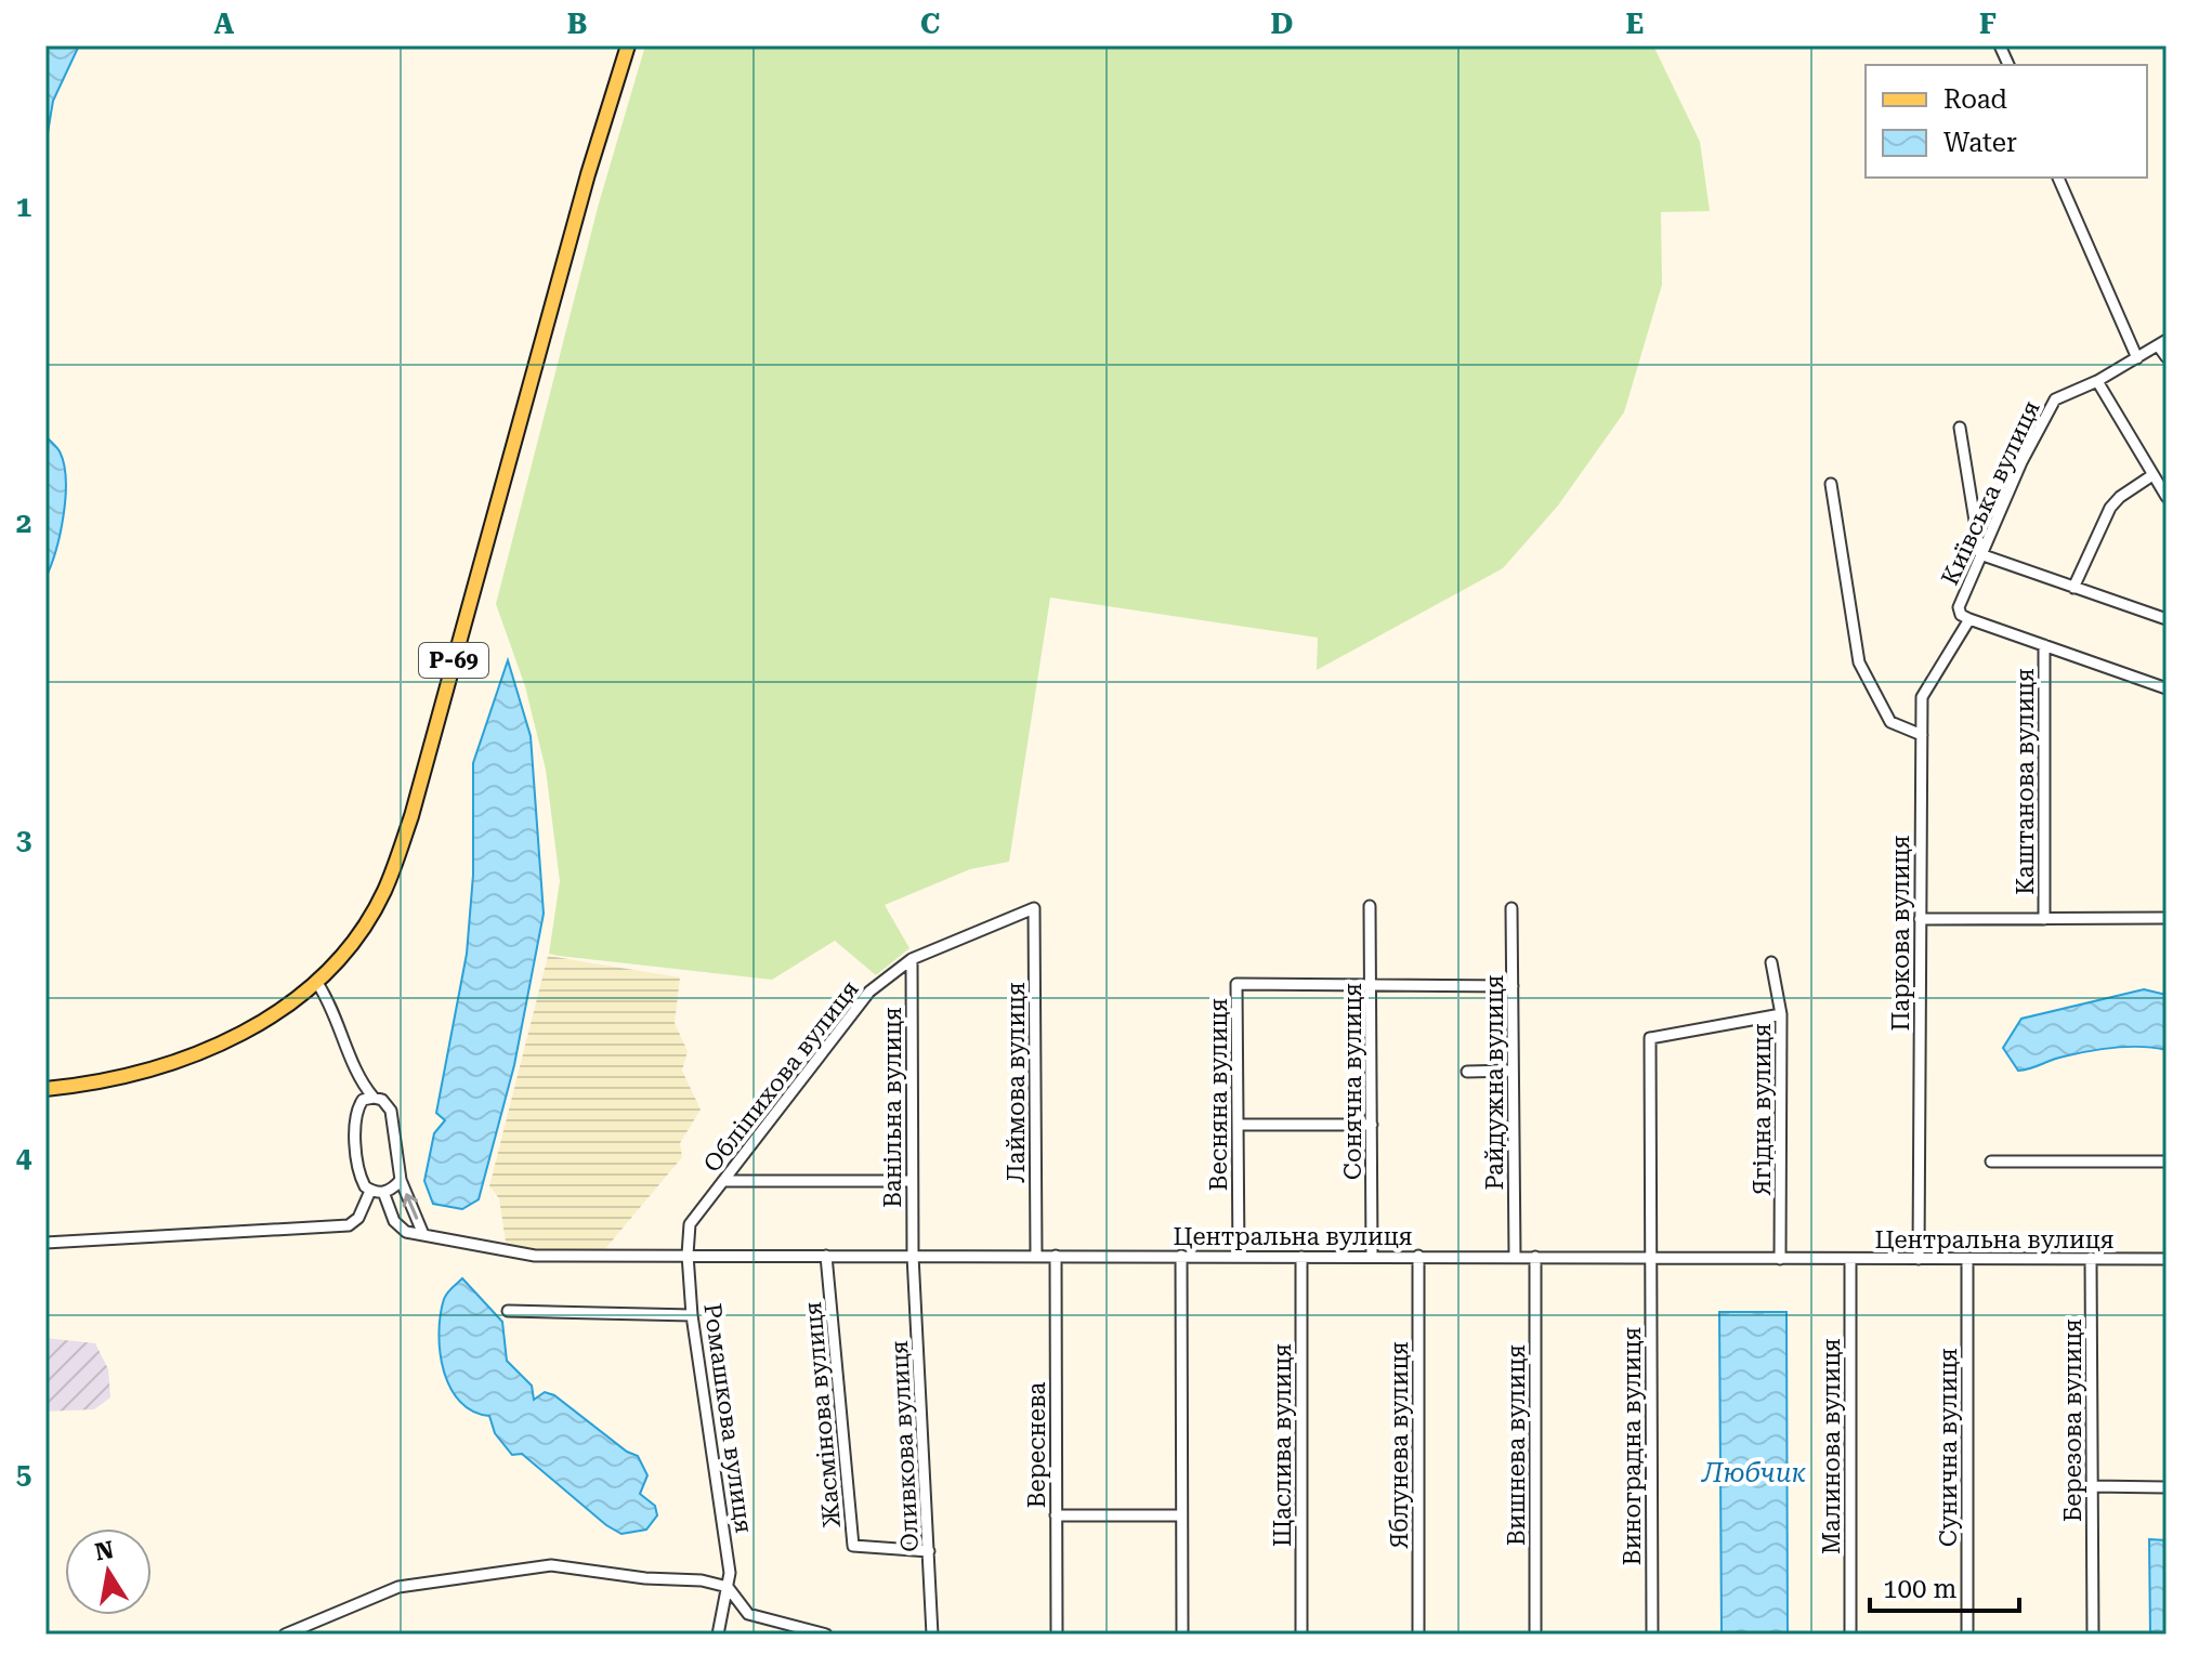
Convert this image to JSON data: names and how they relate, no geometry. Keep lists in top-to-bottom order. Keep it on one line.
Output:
{"streets":{"main road":["Р-69"],"street":["Київська вулиця","Каштанова вулиця","Паркова вулиця","Обліпихова вулиця","Сонячна вулиця","Лаймова вулиця","Райдужна вулиця","Весняна вулиця","Ванільна вулиця","Ягідна вулиця","Центральна вулиця","Жасмінова вулиця","Ромашкова вулиця","Березова вулиця","Вереснева","Щаслива вулиця","Яблунева вулиця","Вишнева вулиця","Оливкова вулиця","Виноградна вулиця","Малинова вулиця","Сунична вулиця"]},"crossings":[["Київська вулиця","Паркова вулиця"],["Паркова вулиця","Центральна вулиця"],["Обліпихова вулиця","Лаймова вулиця"],["Обліпихова вулиця","Ванільна вулиця"],["Обліпихова вулиця","Центральна вулиця"],["Обліпихова вулиця","Ромашкова вулиця"],["Сонячна вулиця","Весняна вулиця"],["Сонячна вулиця","Центральна вулиця"],["Лаймова вулиця","Центральна вулиця"],["Райдужна вулиця","Центральна вулиця"],["Весняна вулиця","Центральна вулиця"],["Ванільна вулиця","Центральна вулиця"],["Ванільна вулиця","Оливкова вулиця"],["Ягідна вулиця","Центральна вулиця"],["Ягідна вулиця","Виноградна вулиця"],["Центральна вулиця","Жасмінова вулиця"],["Центральна вулиця","Ромашкова вулиця"],["Центральна вулиця","Березова вулиця"],["Центральна вулиця","Вереснева"],["Центральна вулиця","Щаслива вулиця"],["Центральна вулиця","Яблунева вулиця"],["Центральна вулиця","Вишнева вулиця"],["Центральна вулиця","Оливкова вулиця"],["Центральна вулиця","Виноградна вулиця"],["Центральна вулиця","Малинова вулиця"],["Центральна вулиця","Сунична вулиця"],["Жасмінова вулиця","Оливкова вулиця"]],"water":["Любчик"],"legend":["Road","Water"],"scale_bar":"100 m","north":"top","grid":{"columns":["A","B","C","D","E","F"],"rows":["1","2","3","4","5"]}}
